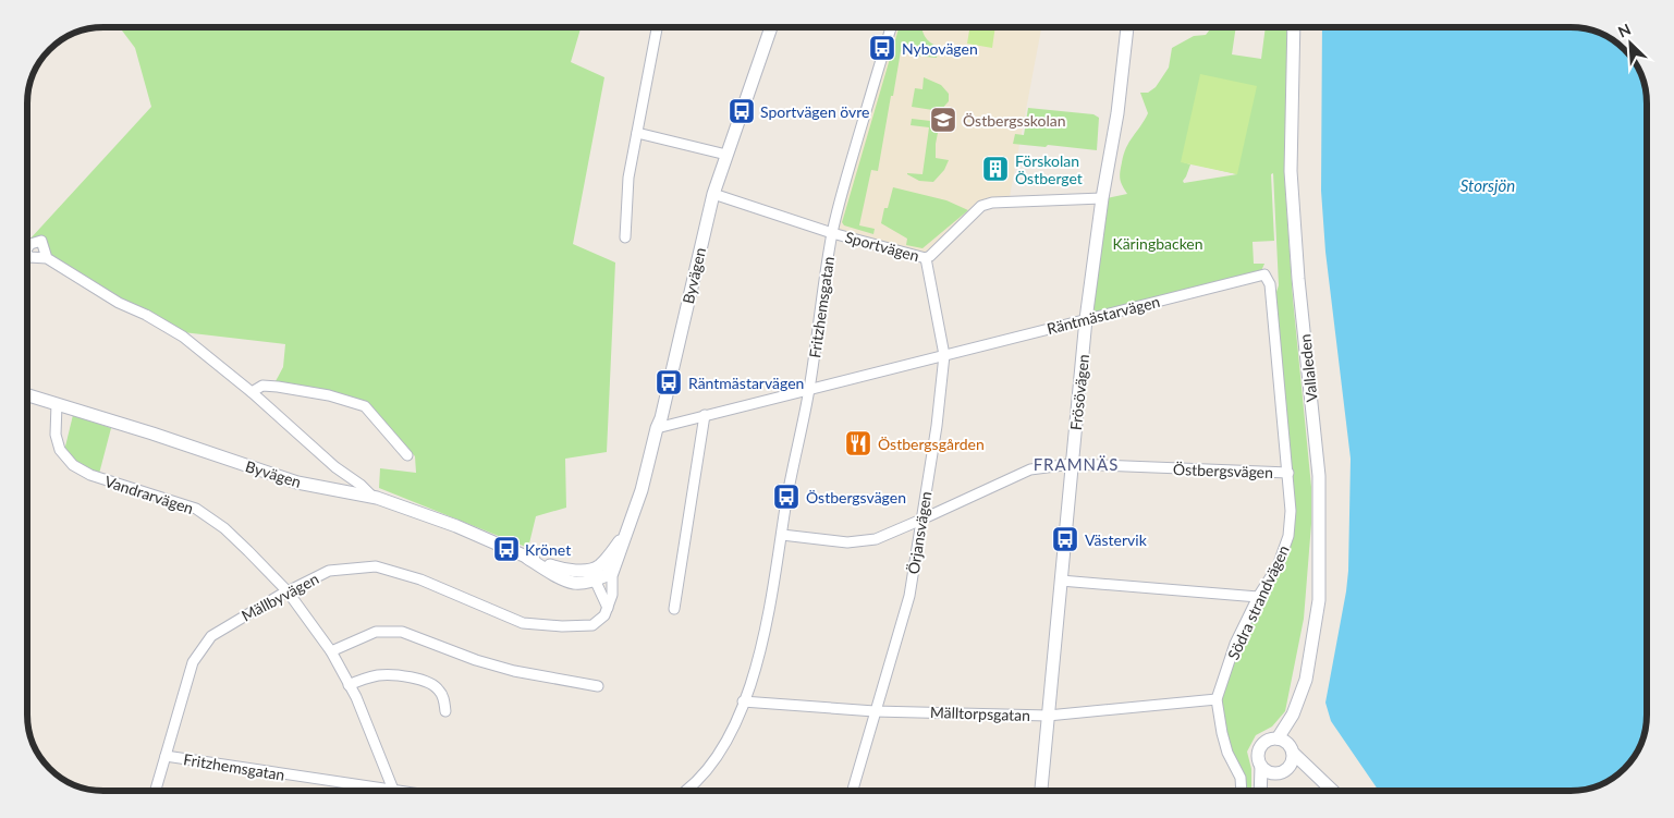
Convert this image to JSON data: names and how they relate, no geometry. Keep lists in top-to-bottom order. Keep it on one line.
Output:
{"streets":{"street":["Sportvägen","Byvägen","Fritzhemsgatan","Räntmästarvägen","Vallaleden","Frösövägen","Östbergsvägen","Vandrarvägen","Örjansvägen","Mällbyvägen","Södra strandvägen","Mälltorpsgatan"]},"crossings":[["Sportvägen","Byvägen"],["Sportvägen","Fritzhemsgatan"],["Sportvägen","Frösövägen"],["Sportvägen","Örjansvägen"],["Byvägen","Räntmästarvägen"],["Byvägen","Vandrarvägen"],["Fritzhemsgatan","Räntmästarvägen"],["Fritzhemsgatan","Östbergsvägen"],["Fritzhemsgatan","Vandrarvägen"],["Fritzhemsgatan","Mällbyvägen"],["Fritzhemsgatan","Mälltorpsgatan"],["Räntmästarvägen","Frösövägen"],["Räntmästarvägen","Örjansvägen"],["Räntmästarvägen","Södra strandvägen"],["Frösövägen","Östbergsvägen"],["Frösövägen","Mälltorpsgatan"],["Östbergsvägen","Örjansvägen"],["Östbergsvägen","Södra strandvägen"],["Vandrarvägen","Mällbyvägen"],["Örjansvägen","Mälltorpsgatan"],["Södra strandvägen","Mälltorpsgatan"]],"districts":["FRAMNÄS"],"water":["Storsjön"],"parks":["Käringbacken"],"places":{"bus stop":["Nybovägen","Sportvägen övre","Räntmästarvägen","Östbergsvägen","Västervik","Krönet"],"school or university":["Östbergsskolan"],"building":["Förskolan Östberget"],"restaurant":["Östbergsgården"]},"north":"top left"}
